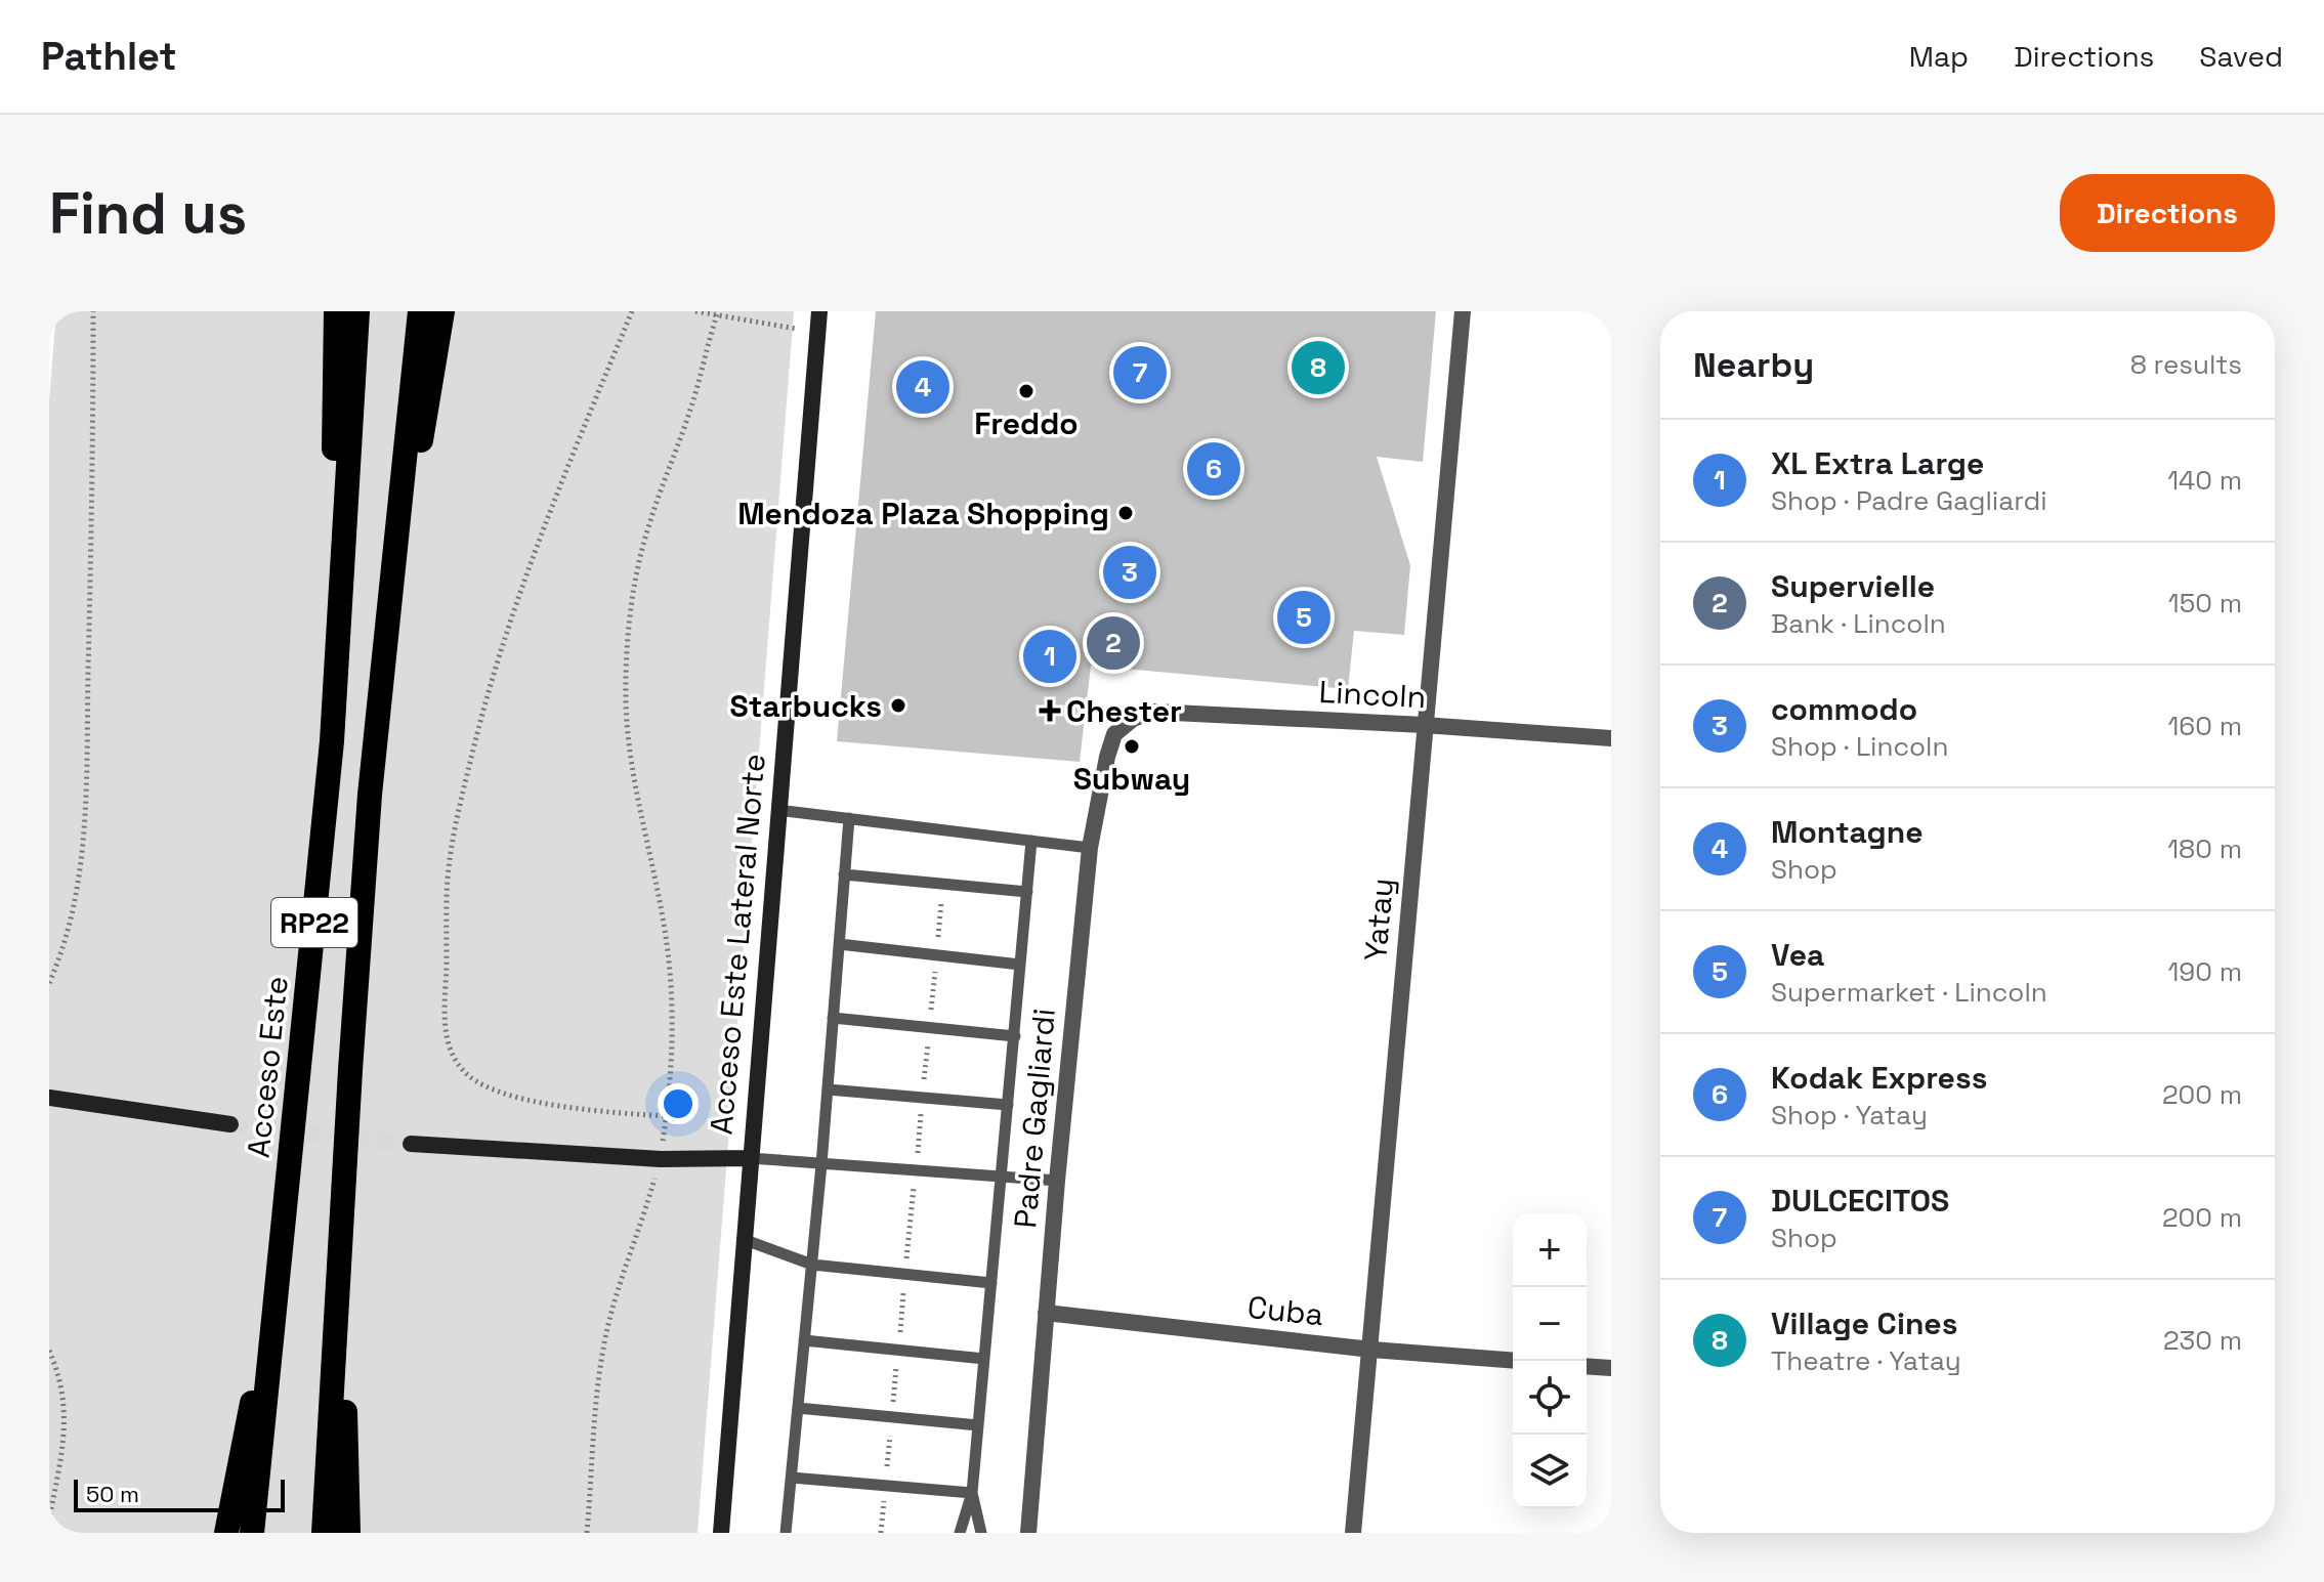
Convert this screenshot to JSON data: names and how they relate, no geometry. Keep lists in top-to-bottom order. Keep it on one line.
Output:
{"streets":{"highway":["RP22","Acceso Este"],"street":["Lincoln","Yatay","Acceso Este Lateral Norte","Padre Gagliardi","Cuba"]},"crossings":[["Lincoln","Yatay"],["Lincoln","Padre Gagliardi"],["Yatay","Cuba"],["Padre Gagliardi","Cuba"]],"places":{"other":["Freddo","Mendoza Plaza Shopping","Starbucks","Subway"],"health":["Chester"]},"scale_bar":"50 m","page":{"header":"Pathlet","nav":["Map","Directions","Saved"],"buttons":"Directions","title":"Find us","heading":["Nearby","8 results"],"pins":["8","7","4","6","3","5","2","1"],"list":[{"mark":"1","name":"XL Extra Large","note":"Shop · Padre Gagliardi","value":"140 m"},{"mark":"2","name":"Supervielle","note":"Bank · Lincoln","value":"150 m"},{"mark":"3","name":"commodo","note":"Shop · Lincoln","value":"160 m"},{"mark":"4","name":"Montagne","note":"Shop","value":"180 m"},{"mark":"5","name":"Vea","note":"Supermarket · Lincoln","value":"190 m"},{"mark":"6","name":"Kodak Express","note":"Shop · Yatay","value":"200 m"},{"mark":"7","name":"DULCECITOS","note":"Shop","value":"200 m"},{"mark":"8","name":"Village Cines","note":"Theatre · Yatay","value":"230 m"}],"map_buttons":["+","−"],"scale":"50 m"}}
